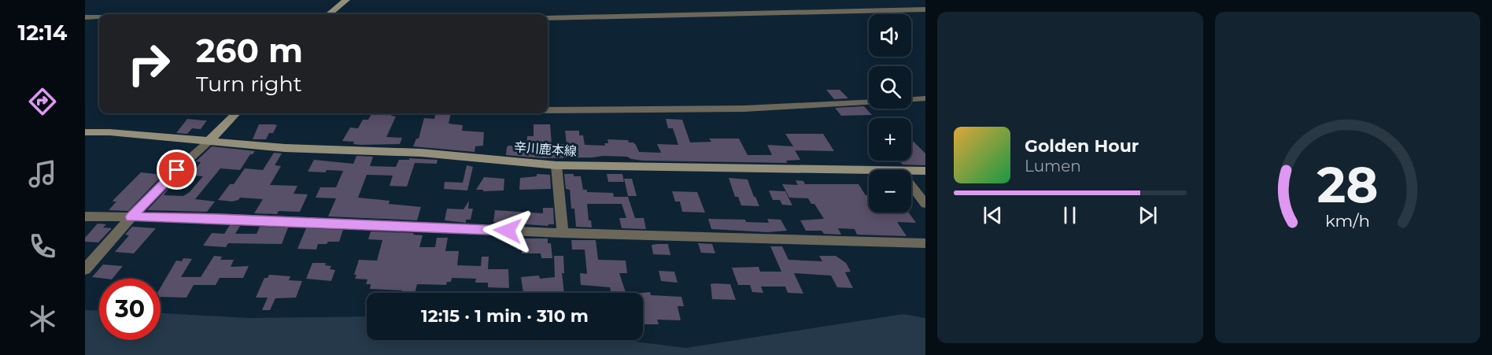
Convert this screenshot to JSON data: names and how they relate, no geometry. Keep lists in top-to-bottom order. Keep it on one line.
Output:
{"streets":{"main road":["辛川鹿本線"]},"page":{"tabs":"12:14","map_buttons":["+","−"],"turn":["260 m","Turn right"],"song":["Golden Hour","Lumen"],"limit":"30","trip":"12:15 · 1 min · 310 m","gauge":["28","km/h"]}}
